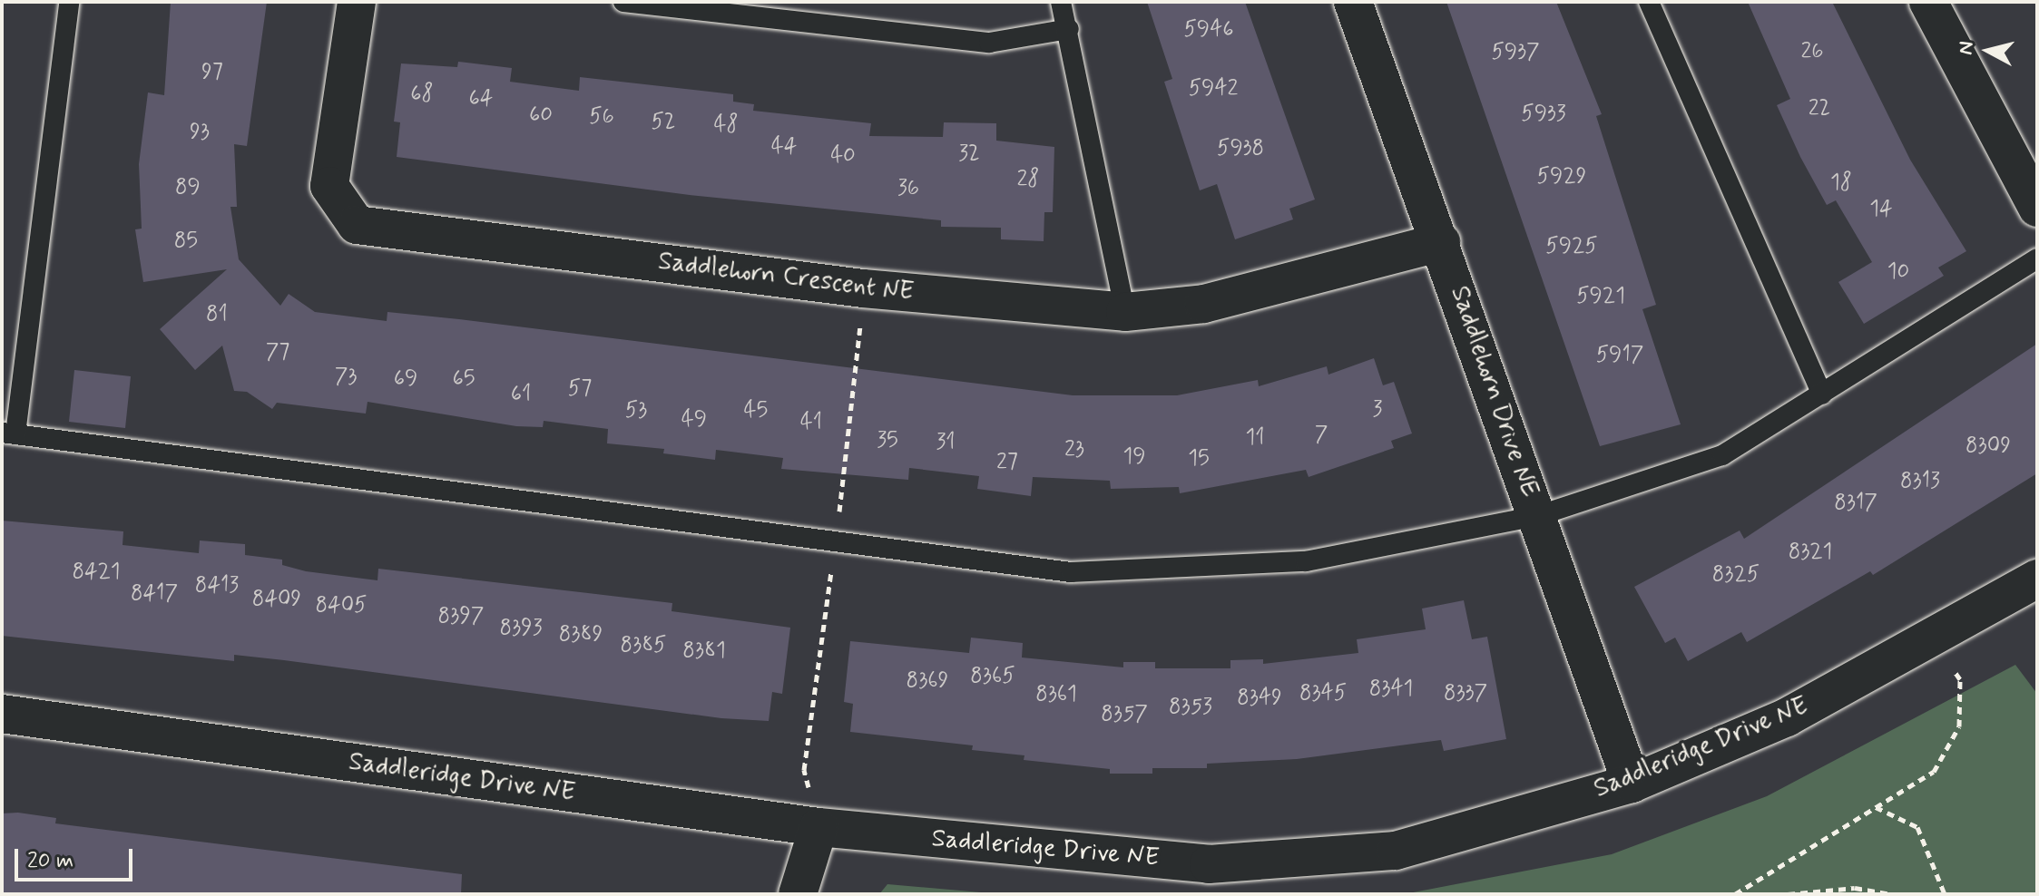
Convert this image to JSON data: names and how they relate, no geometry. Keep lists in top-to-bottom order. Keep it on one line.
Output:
{"streets":{"street":["Saddlehorn Crescent NE","Saddlehorn Drive NE","Saddleridge Drive NE"]},"crossings":[["Saddlehorn Crescent NE","Saddlehorn Drive NE"],["Saddlehorn Drive NE","Saddleridge Drive NE"]],"house_numbers":["5946","26","5937","97","5942","68","64","22","5933","60","56","52","48","93","44","5938","32","40","5929","28","18","89","36","14","85","5925","10","5921","81","77","5917","73","69","65","57","61","3","53","45","49","41","7","11","35","31","8309","23","19","15","27","8313","8317","8321","8421","8325","8413","8417","8409","8405","8397","8393","8389","8385","8381","8365","8369","8341","8345","8337","8361","8349","8353","8357"],"scale_bar":"20 m","north":"left"}
